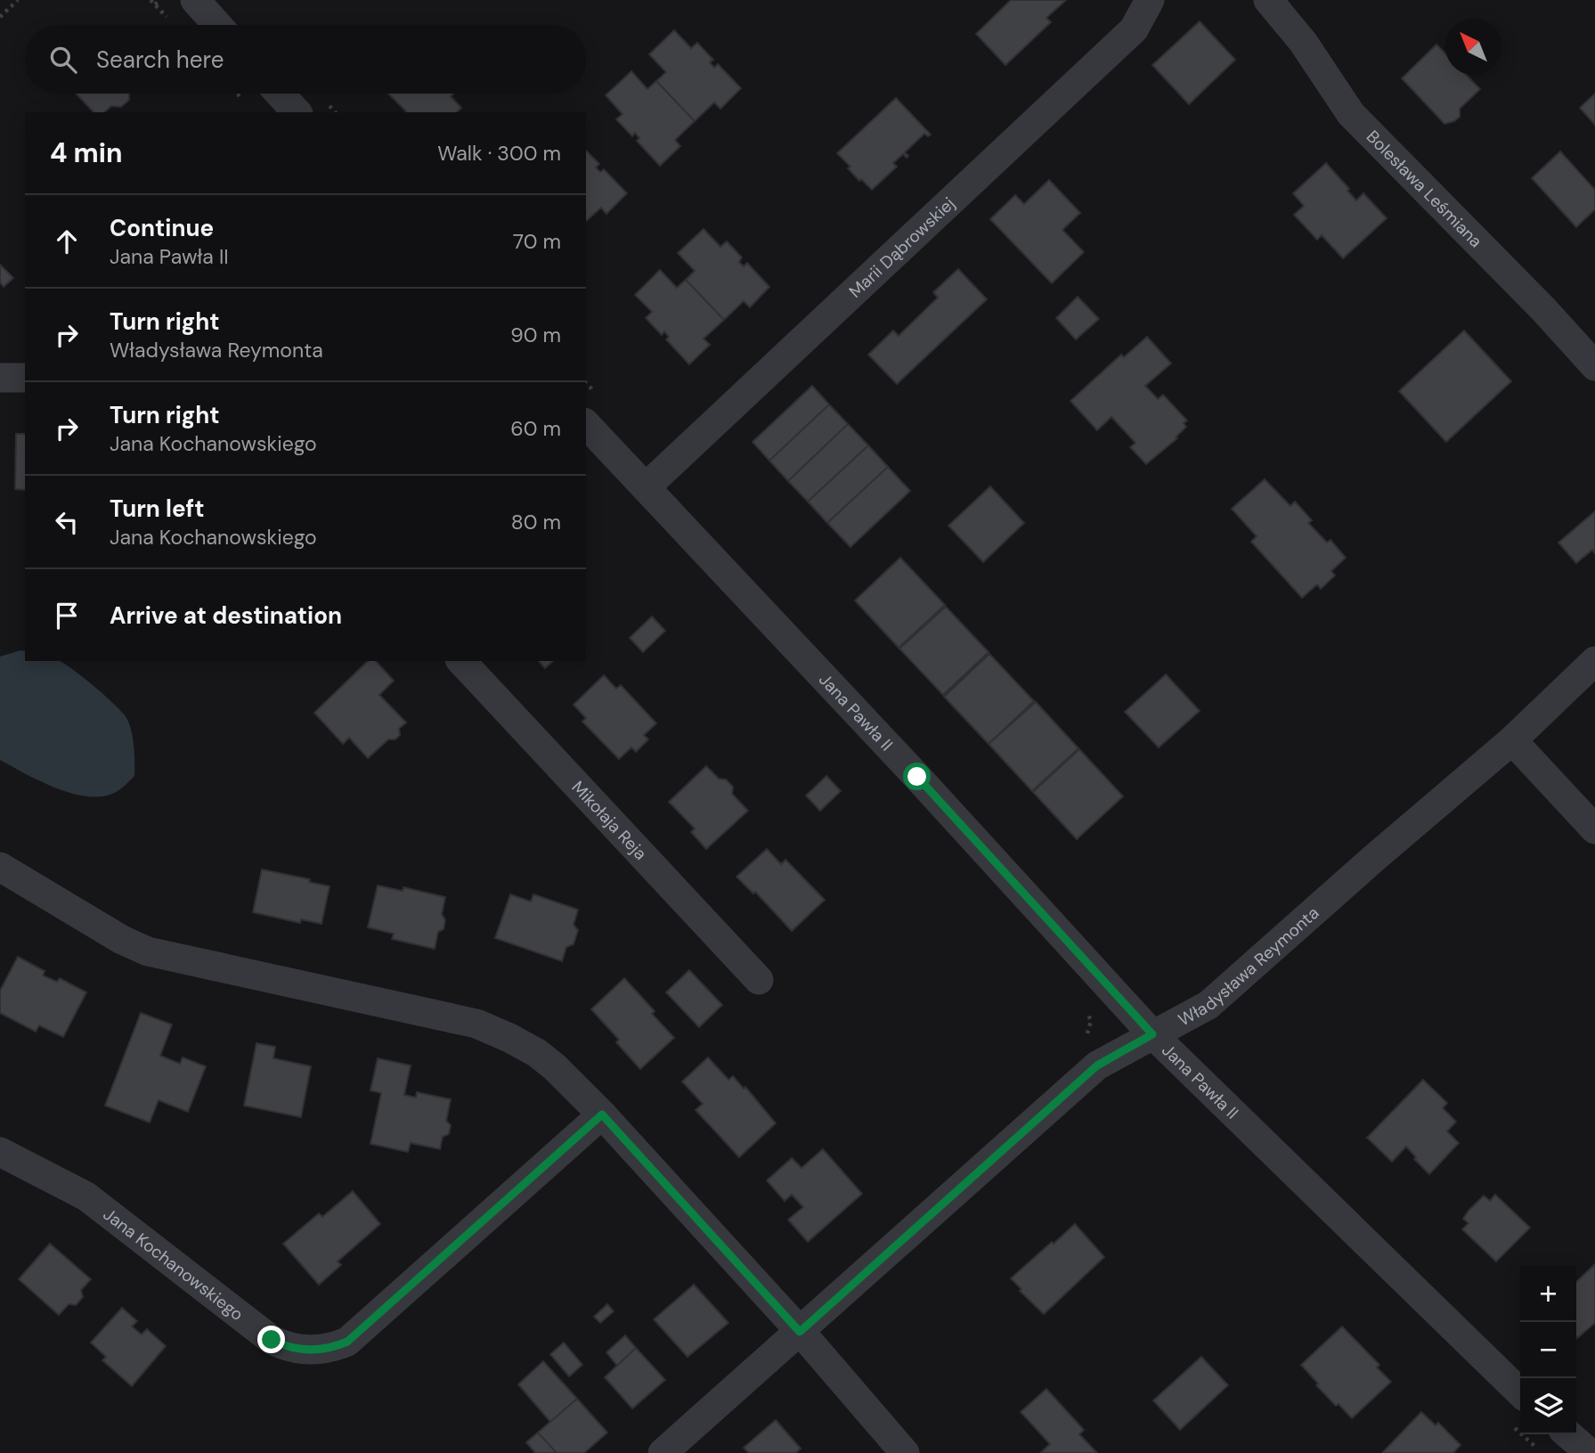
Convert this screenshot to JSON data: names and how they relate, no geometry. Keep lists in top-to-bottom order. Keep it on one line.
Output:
{"streets":{"street":["Bolesława Leśmiana","Marii Dąbrowskiej","Jana Pawła II","Mikołaja Reja","Władysława Reymonta","Jana Kochanowskiego"]},"crossings":[["Marii Dąbrowskiej","Jana Pawła II"],["Jana Pawła II","Władysława Reymonta"]],"north":"top left","page":{"search":"Search here","heading":["4 min","Walk · 300 m"],"list":[["Continue","Jana Pawła II","70 m"],["Turn right","Władysława Reymonta","90 m"],["Turn right","Jana Kochanowskiego","60 m"],["Turn left","Jana Kochanowskiego","80 m"],"Arrive at destination"],"map_buttons":["+","−"]}}
